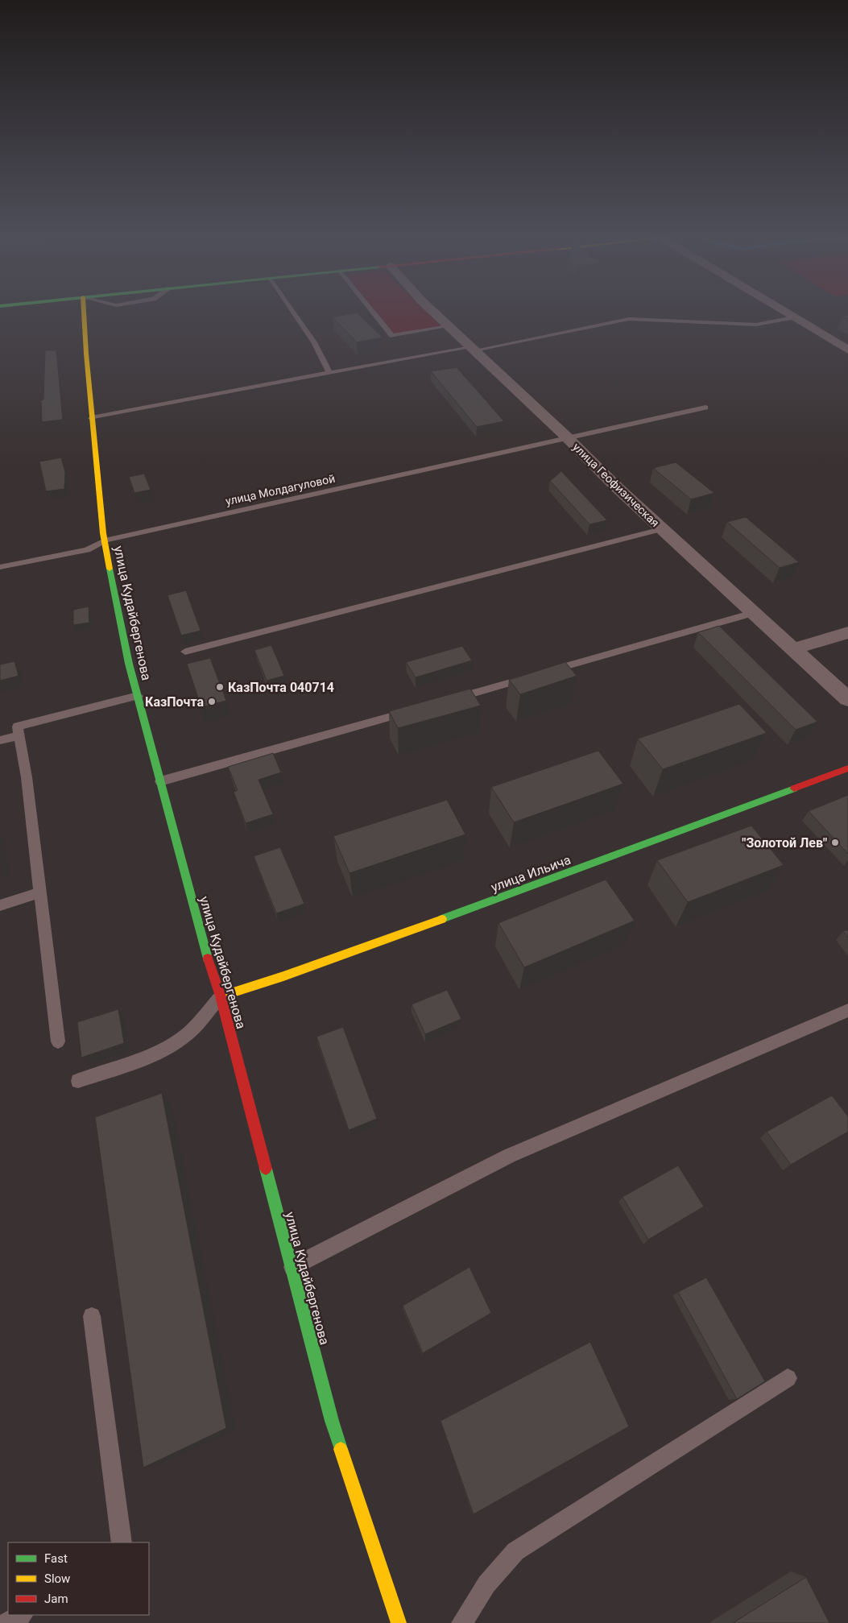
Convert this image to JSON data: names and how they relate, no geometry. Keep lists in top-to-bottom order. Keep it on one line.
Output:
{"streets":{"street":["улица Геофизическая","улица Кудайбергенова","улица Ильича"],"lane":["улица Молдагуловой"]},"crossings":[["улица Геофизическая","улица Молдагуловой"],["улица Молдагуловой","улица Кудайбергенова"],["улица Кудайбергенова","улица Ильича"]],"places":["КазПочта 040714","КазПочта","\"Золотой Лев\""],"legend":["Fast","Slow","Jam"]}
